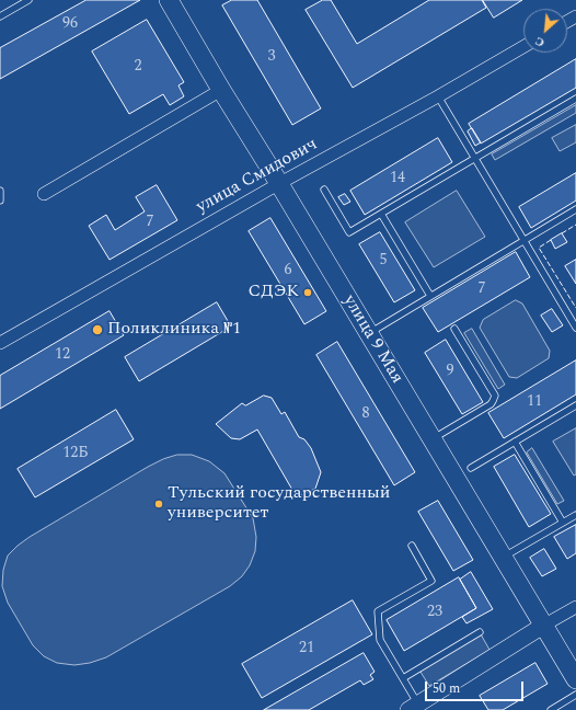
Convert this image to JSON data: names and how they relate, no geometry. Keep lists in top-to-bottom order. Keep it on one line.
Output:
{"streets":{"main road":["улица 9 Мая"],"street":["улица Смидович"]},"crossings":[["улица Смидович","улица 9 Мая"]],"places":["СДЭК","Поликлиника №1","Тульский государственный университет"],"house_numbers":["96","3","2","14","7","5","6","7","12","9","11","8","12Б","23","21"],"scale_bar":"50 m","north":"bottom left"}
